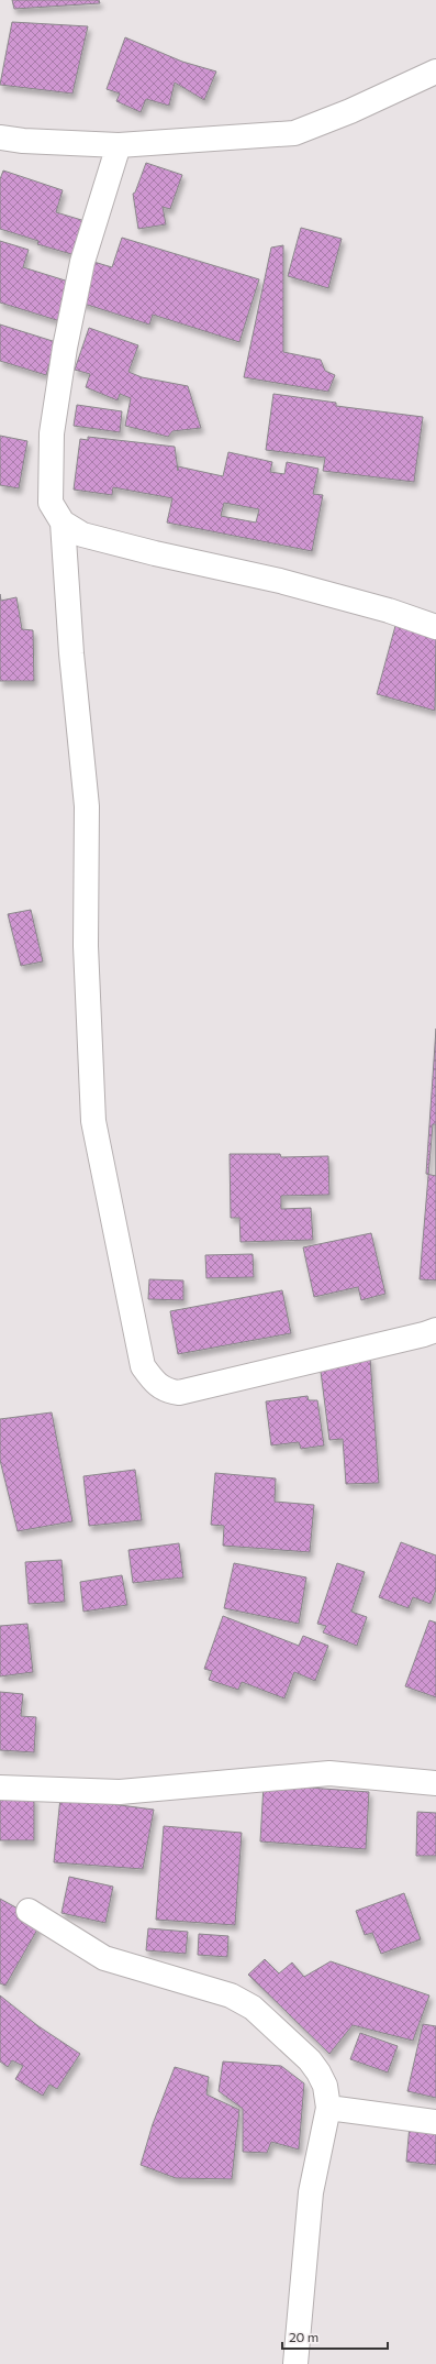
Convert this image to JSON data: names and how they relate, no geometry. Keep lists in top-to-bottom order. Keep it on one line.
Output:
{"scale_bar":"20 m"}
